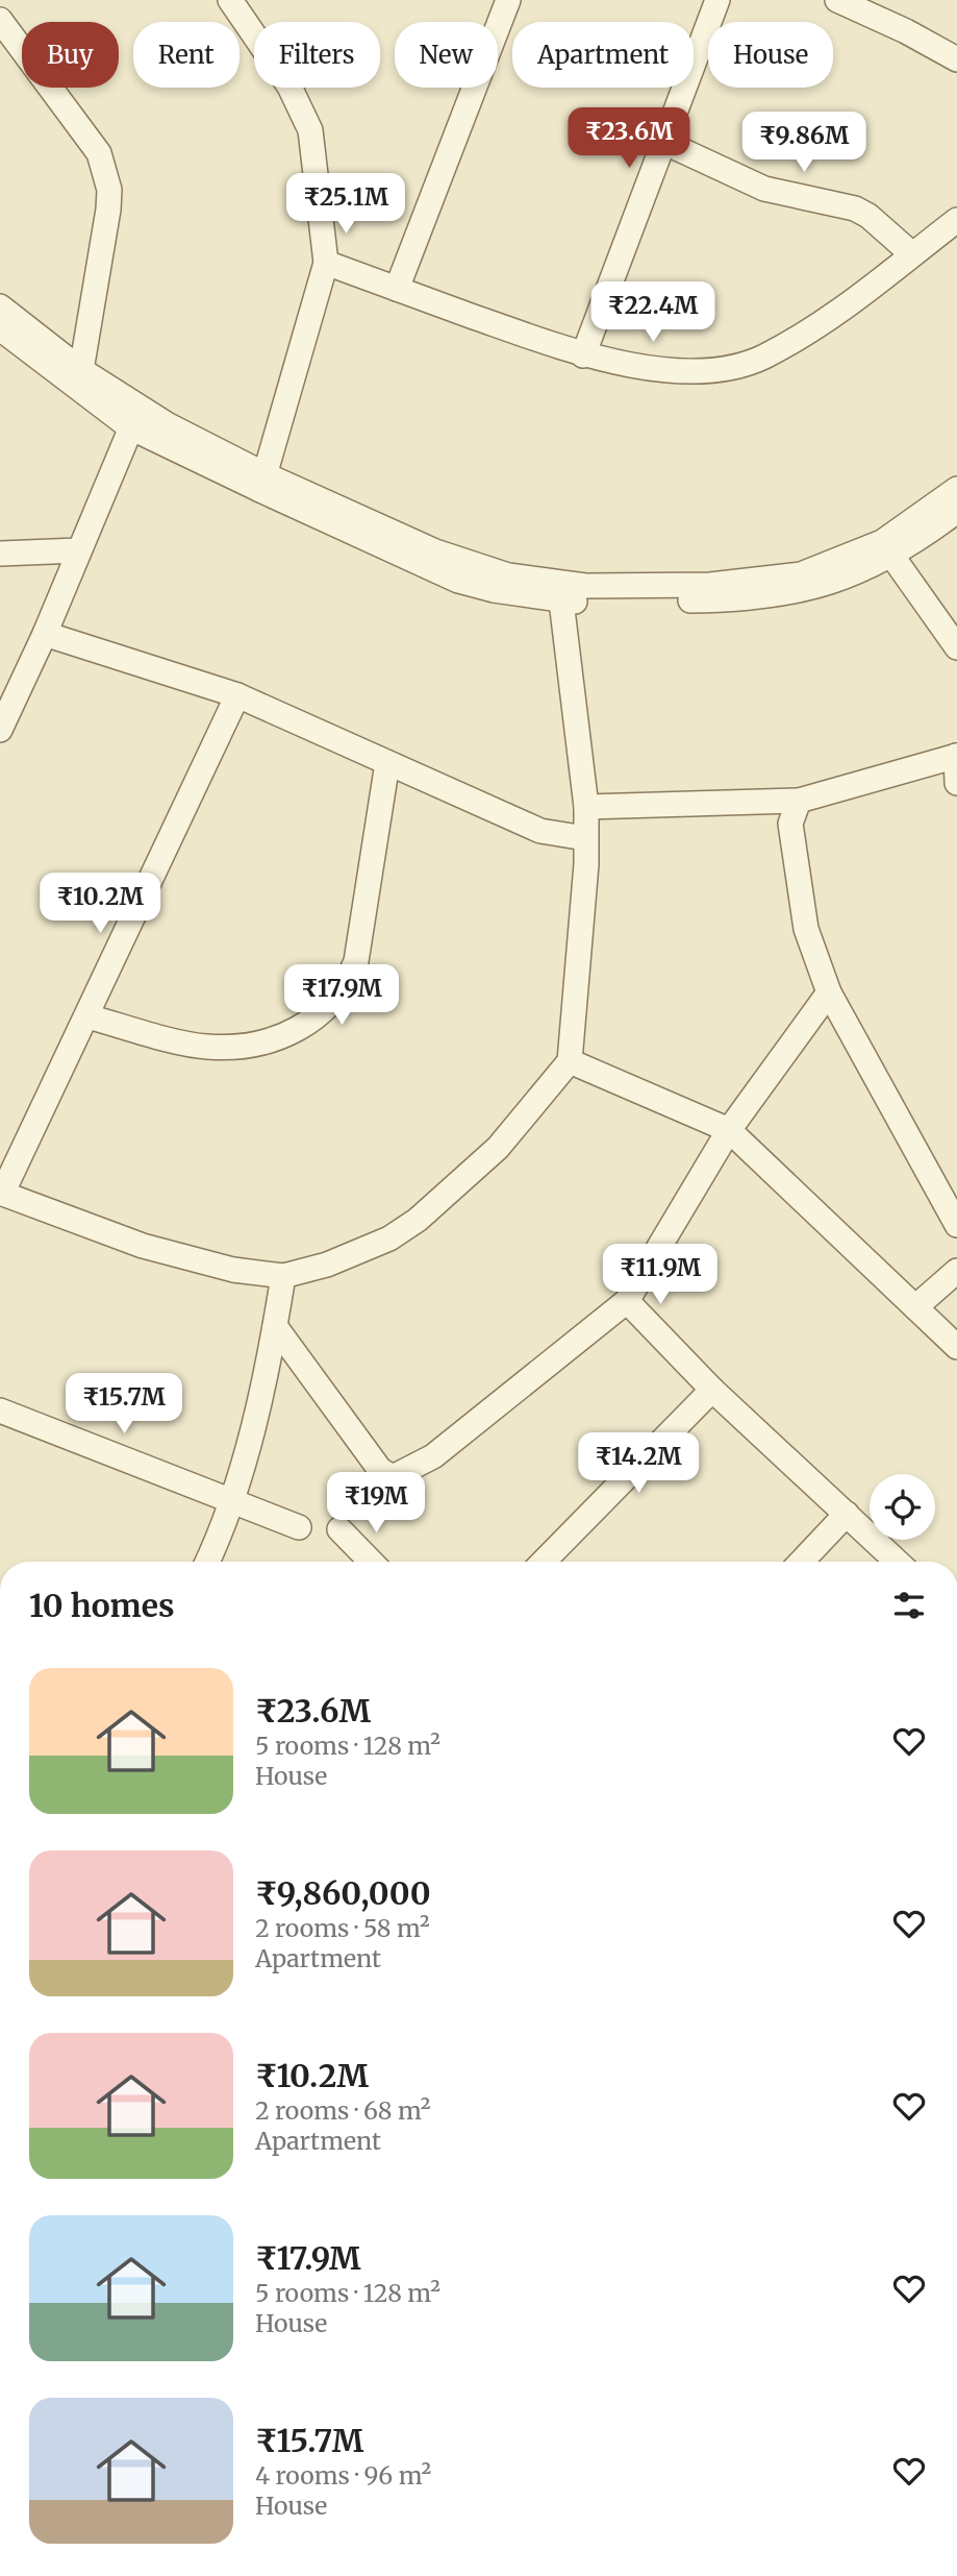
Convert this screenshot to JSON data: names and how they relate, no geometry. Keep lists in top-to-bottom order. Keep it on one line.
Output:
{"page":{"chip":["Buy","Rent","Filters","New","Apartment","House"],"price":["₹23.6M","₹9.86M","₹25.1M","₹22.4M","₹10.2M","₹17.9M","₹11.9M","₹15.7M","₹14.2M","₹19M"],"heading":"10 homes","list":[{"name":"₹23.6M","note":"5 rooms · 128 m² · House"},{"name":"₹9,860,000","note":"2 rooms · 58 m² · Apartment"},{"name":"₹10.2M","note":"2 rooms · 68 m² · Apartment"},{"name":"₹17.9M","note":"5 rooms · 128 m² · House"},{"name":"₹15.7M","note":"4 rooms · 96 m² · House"}]}}
